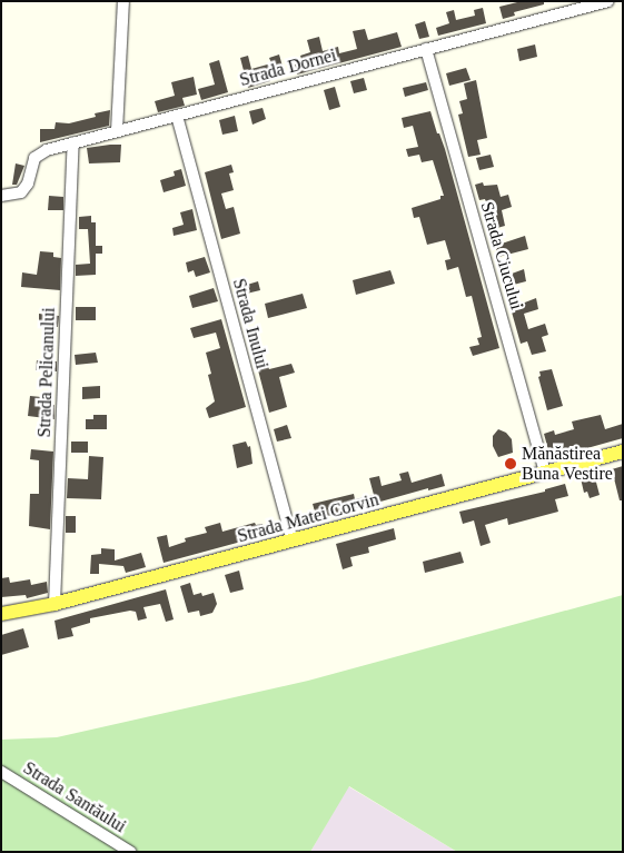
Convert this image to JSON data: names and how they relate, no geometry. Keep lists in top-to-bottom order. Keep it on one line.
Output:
{"streets":{"main road":["Strada Matei Corvin"],"street":["Strada Dornei","Strada Ciucului","Strada Inului","Strada Pelicanului","Strada Santăului"]},"crossings":[["Strada Dornei","Strada Ciucului"],["Strada Dornei","Strada Inului"],["Strada Dornei","Strada Pelicanului"],["Strada Ciucului","Strada Matei Corvin"],["Strada Inului","Strada Matei Corvin"],["Strada Pelicanului","Strada Matei Corvin"]],"places":["Mănăstirea Buna Vestire"]}
